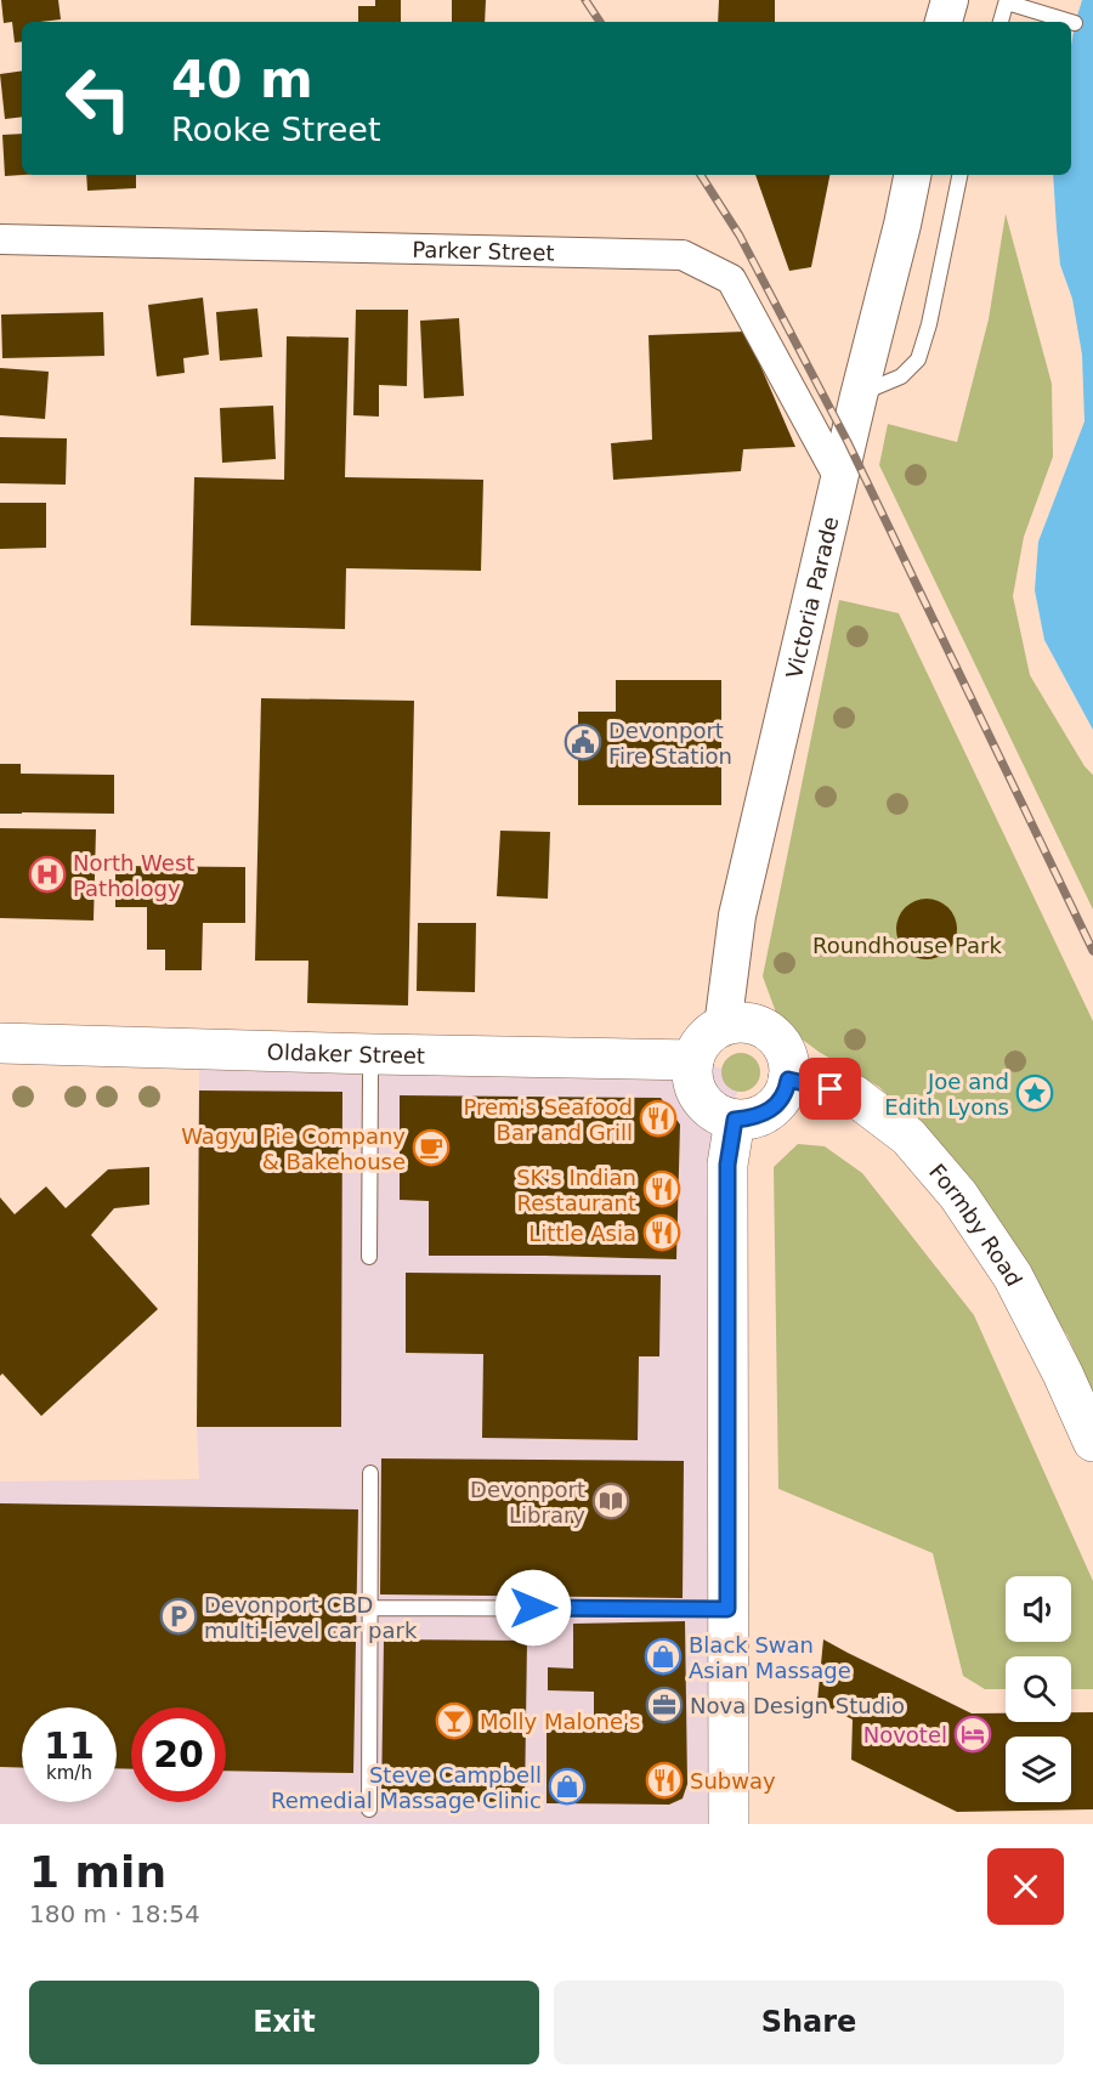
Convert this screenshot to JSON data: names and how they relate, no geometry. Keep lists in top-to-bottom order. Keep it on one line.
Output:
{"streets":{"main road":["Oldaker Street","Formby Road"],"street":["Parker Street","Victoria Parade"]},"crossings":[["Parker Street","Victoria Parade"],["Victoria Parade","Oldaker Street"],["Victoria Parade","Formby Road"],["Oldaker Street","Formby Road"]],"parks":["Roundhouse Park"],"places":{"public building":["Devonport Fire Station"],"hospital":["North West Pathology"],"place":["Joe and Edith Lyons"],"restaurant":["Prem's Seafood Bar and Grill","SK's Indian Restaurant","Little Asia","Subway"],"cafe":["Wagyu Pie Company & Bakehouse"],"library":["Devonport Library"],"parking":["Devonport CBD multi-level car park"],"shop":["Black Swan Asian Massage","Steve Campbell Remedial Massage Clinic"],"office":["Nova Design Studio"],"bar":["Molly Malone's"],"hotel":["Novotel"]},"page":{"turn":["40 m","Rooke Street"],"speed":"11 km/h","limit":"20","heading":["1 min","180 m · 18:54"],"buttons":["Exit","Share"]}}
